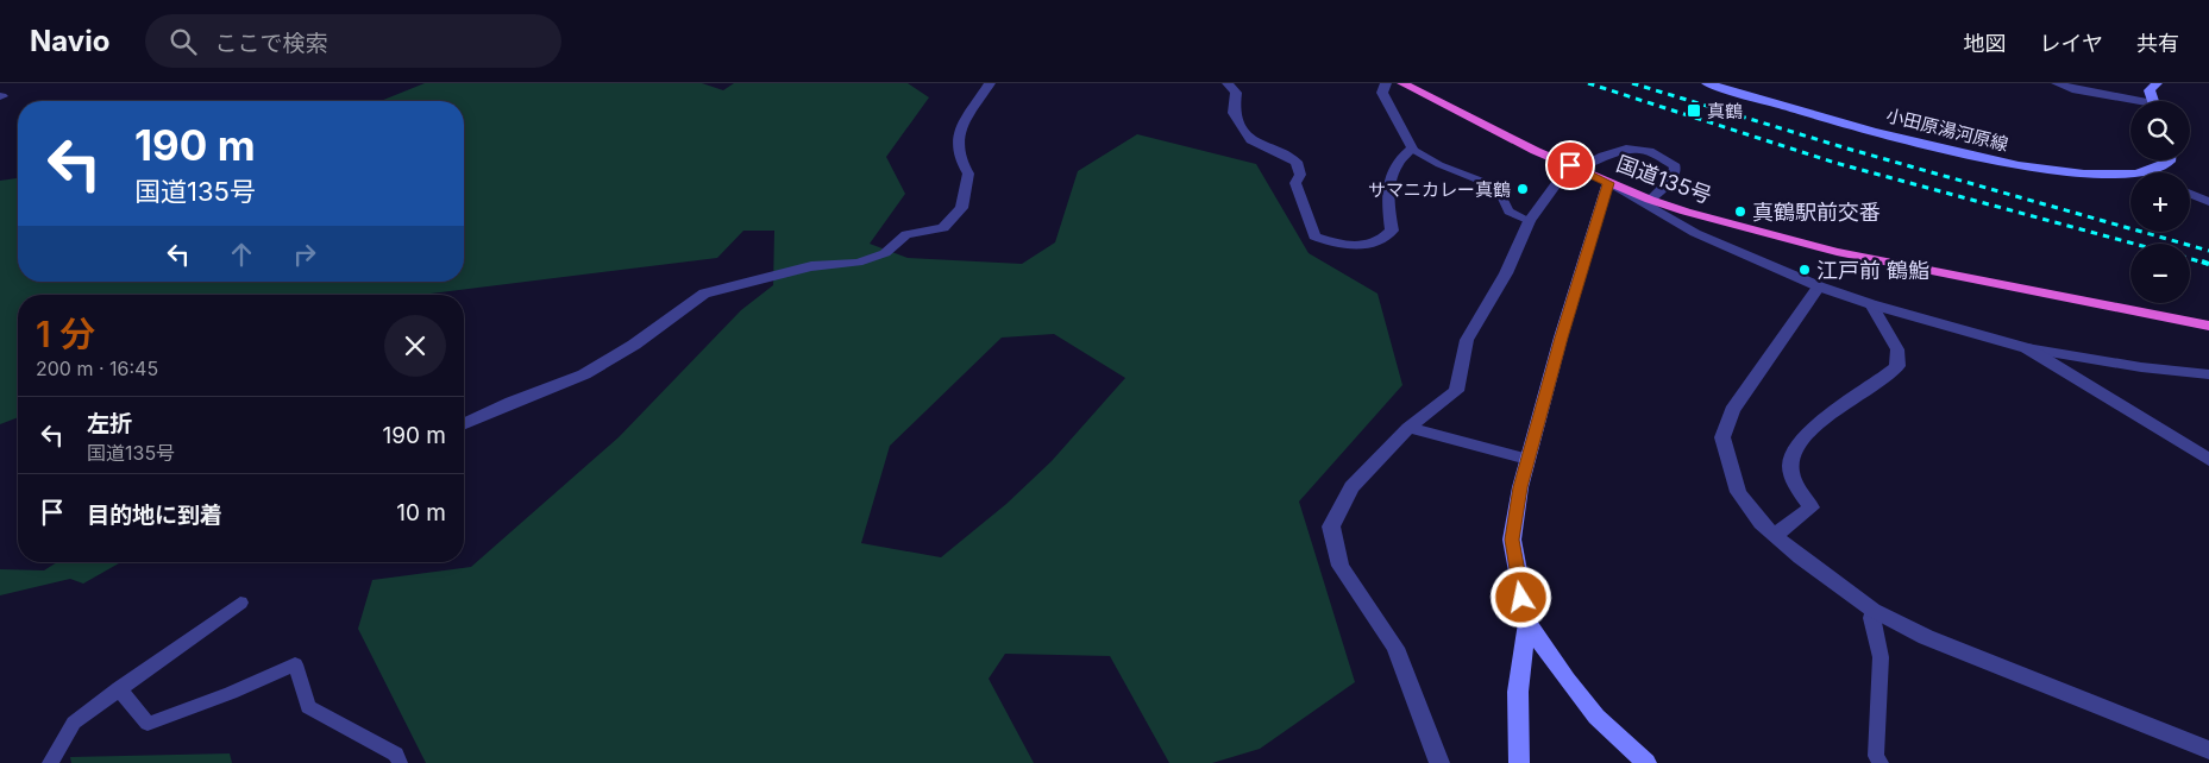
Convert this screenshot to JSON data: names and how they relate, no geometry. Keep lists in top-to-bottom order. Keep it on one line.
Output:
{"streets":{"highway":["国道135号"],"main road":["小田原湯河原線"]},"places":{"transit":["真鶴"],"other":["サマニカレー真鶴","真鶴駅前交番","江戸前 鶴鮨"]},"page":{"header":"Navio","search":"ここで検索","nav":["地図","レイヤ","共有"],"map_buttons":["+","−"],"turn":["190 m","国道135号"],"heading":["1 分","200 m · 16:45"],"list":[{"name":"左折","note":"国道135号","value":"190 m"},{"name":"目的地に到着","value":"10 m"}]}}
